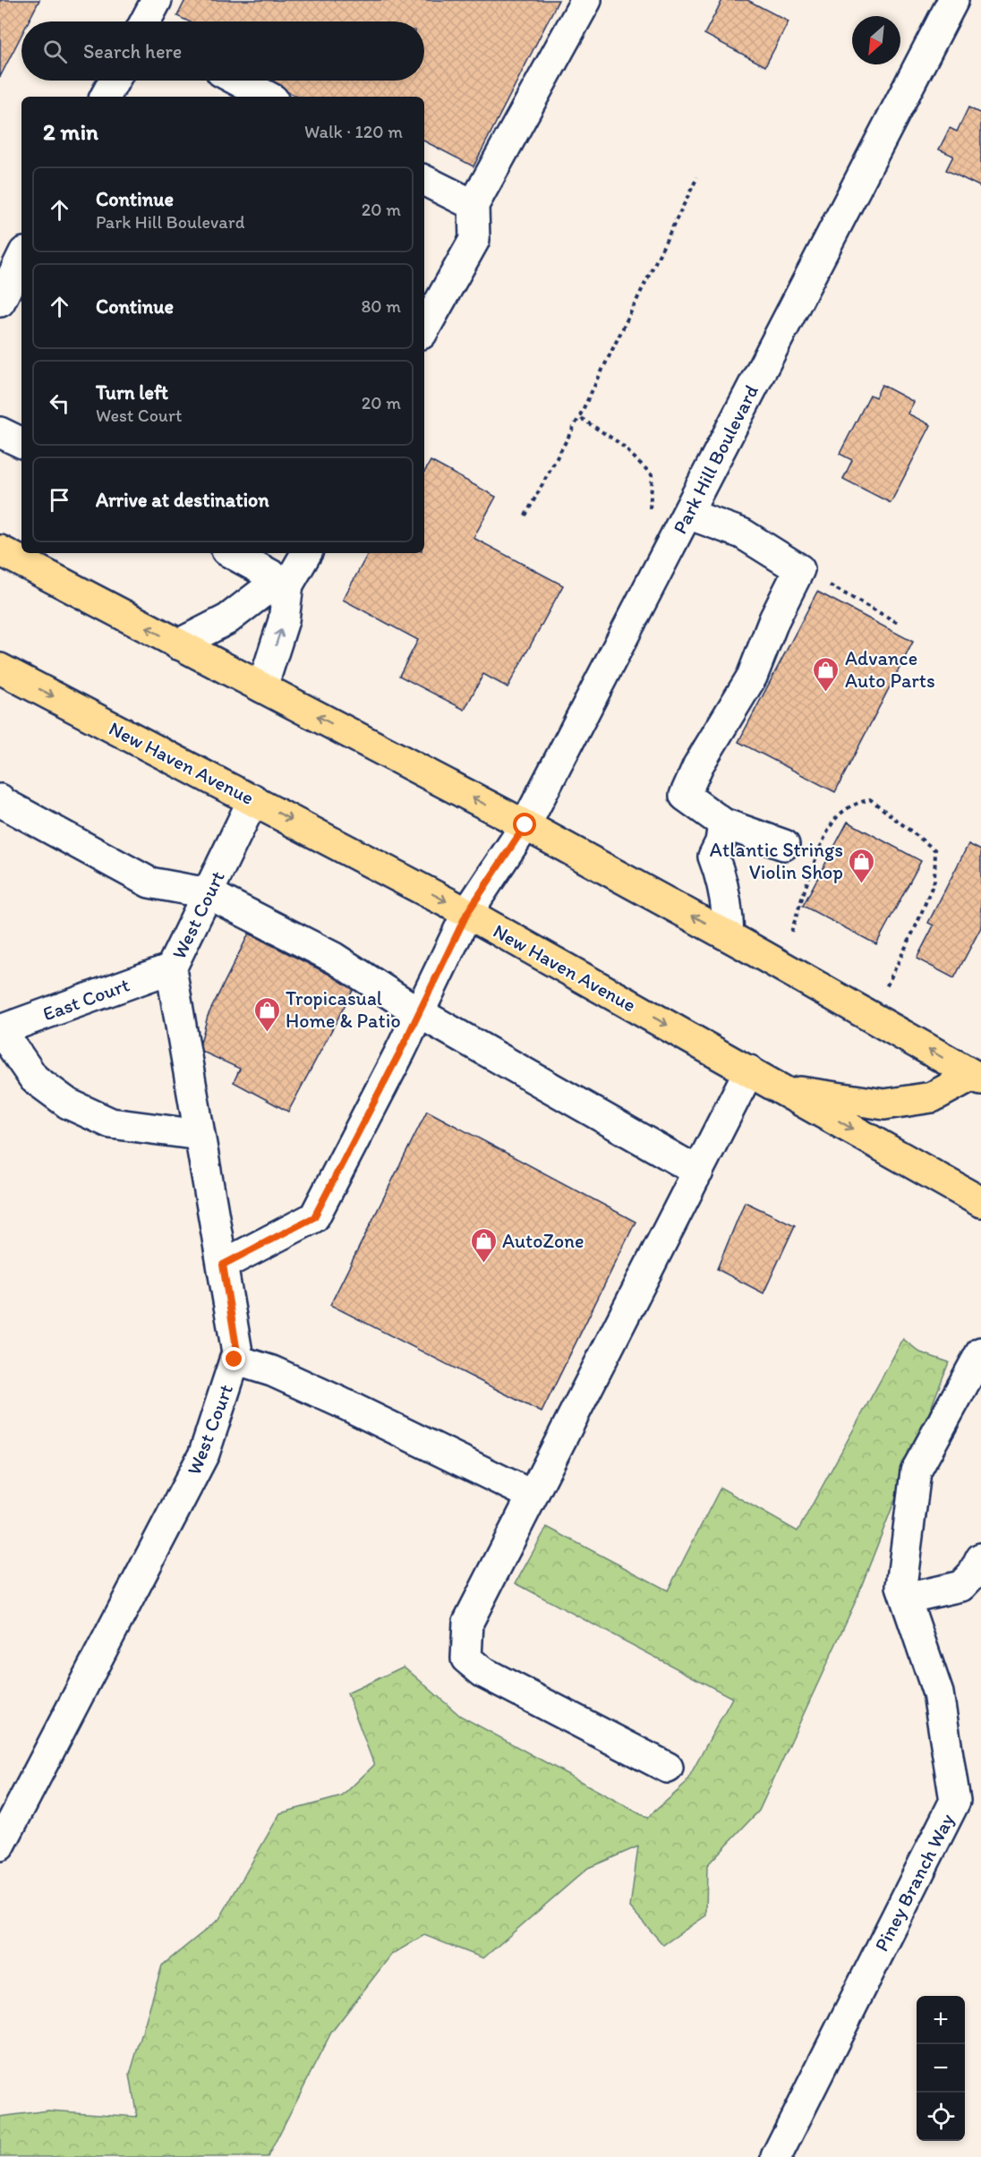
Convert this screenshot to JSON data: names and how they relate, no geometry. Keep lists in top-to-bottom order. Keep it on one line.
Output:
{"streets":{"main road":["New Haven Avenue"],"street":["Park Hill Boulevard","West Court","East Court","Piney Branch Way"]},"crossings":[["Park Hill Boulevard","New Haven Avenue"],["Park Hill Boulevard","West Court"],["New Haven Avenue","West Court"],["West Court","East Court"]],"places":{"shop":["Advance Auto Parts","Atlantic Strings Violin Shop","Tropicasual Home & Patio","AutoZone"]},"north":"bottom left","page":{"search":"Search here","heading":["2 min","Walk · 120 m"],"list":[["Continue","Park Hill Boulevard","20 m"],["Continue","80 m"],["Turn left","West Court","20 m"],"Arrive at destination"],"map_buttons":["+","−"]}}
